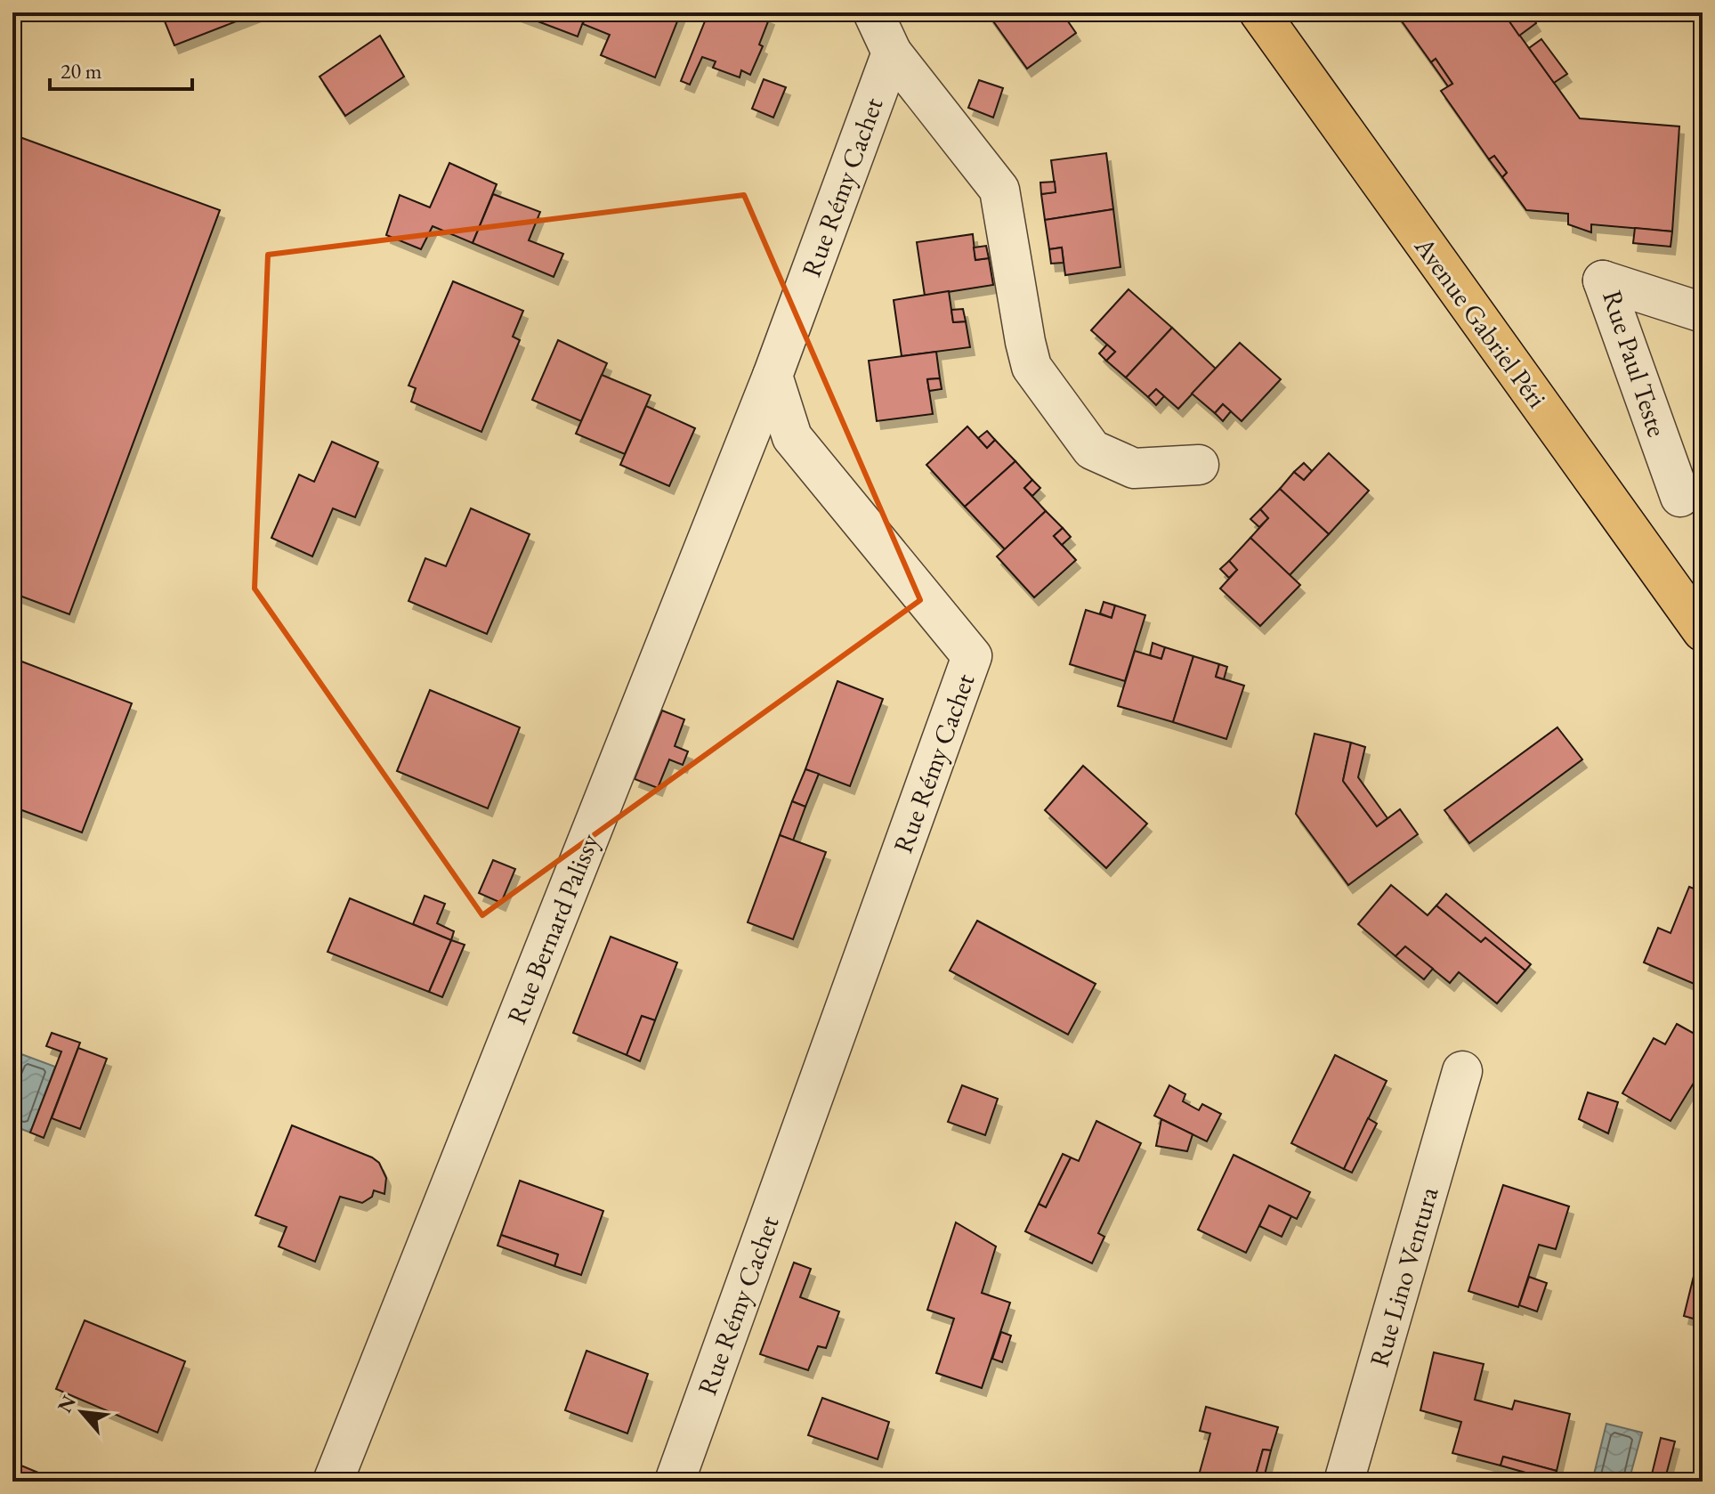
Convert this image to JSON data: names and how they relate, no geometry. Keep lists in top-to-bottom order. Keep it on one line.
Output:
{"streets":{"main road":["Avenue Gabriel Péri"],"street":["Rue Rémy Cachet","Rue Paul Teste","Rue Bernard Palissy","Rue Lino Ventura"]},"crossings":[["Rue Rémy Cachet","Rue Bernard Palissy"]],"scale_bar":"20 m","north":"top left"}
